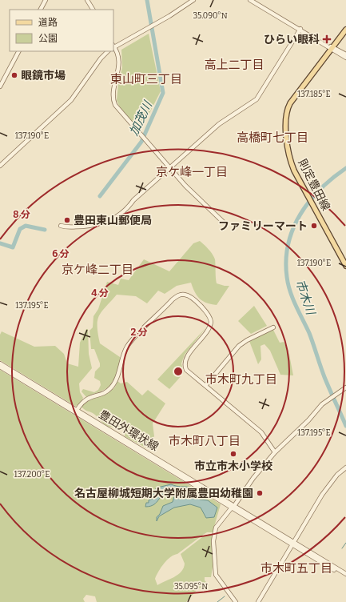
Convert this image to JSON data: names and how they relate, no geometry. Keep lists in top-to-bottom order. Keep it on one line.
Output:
{"streets":{"main road":["則定豊田線"],"street":["豊田外環状線"]},"districts":["高上二丁目","東山町三丁目","高橋町七丁目","京ケ峰一丁目","京ケ峰二丁目","市木町九丁目","市木町八丁目","市木町五丁目"],"water":["加茂川","市木川"],"places":{"health":["ひらい眼科"],"other":["眼鏡市場","豊田東山郵便局","ファミリーマート","市立市木小学校","名古屋柳城短期大学附属豊田幼稚園"]},"legend":["道路","公園"],"coordinates":["35.090°N","137.185°E","137.190°E","137.195°E","137.200°E","35.095°N"],"rings":["8 分","6 分","4 分","2 分"]}
